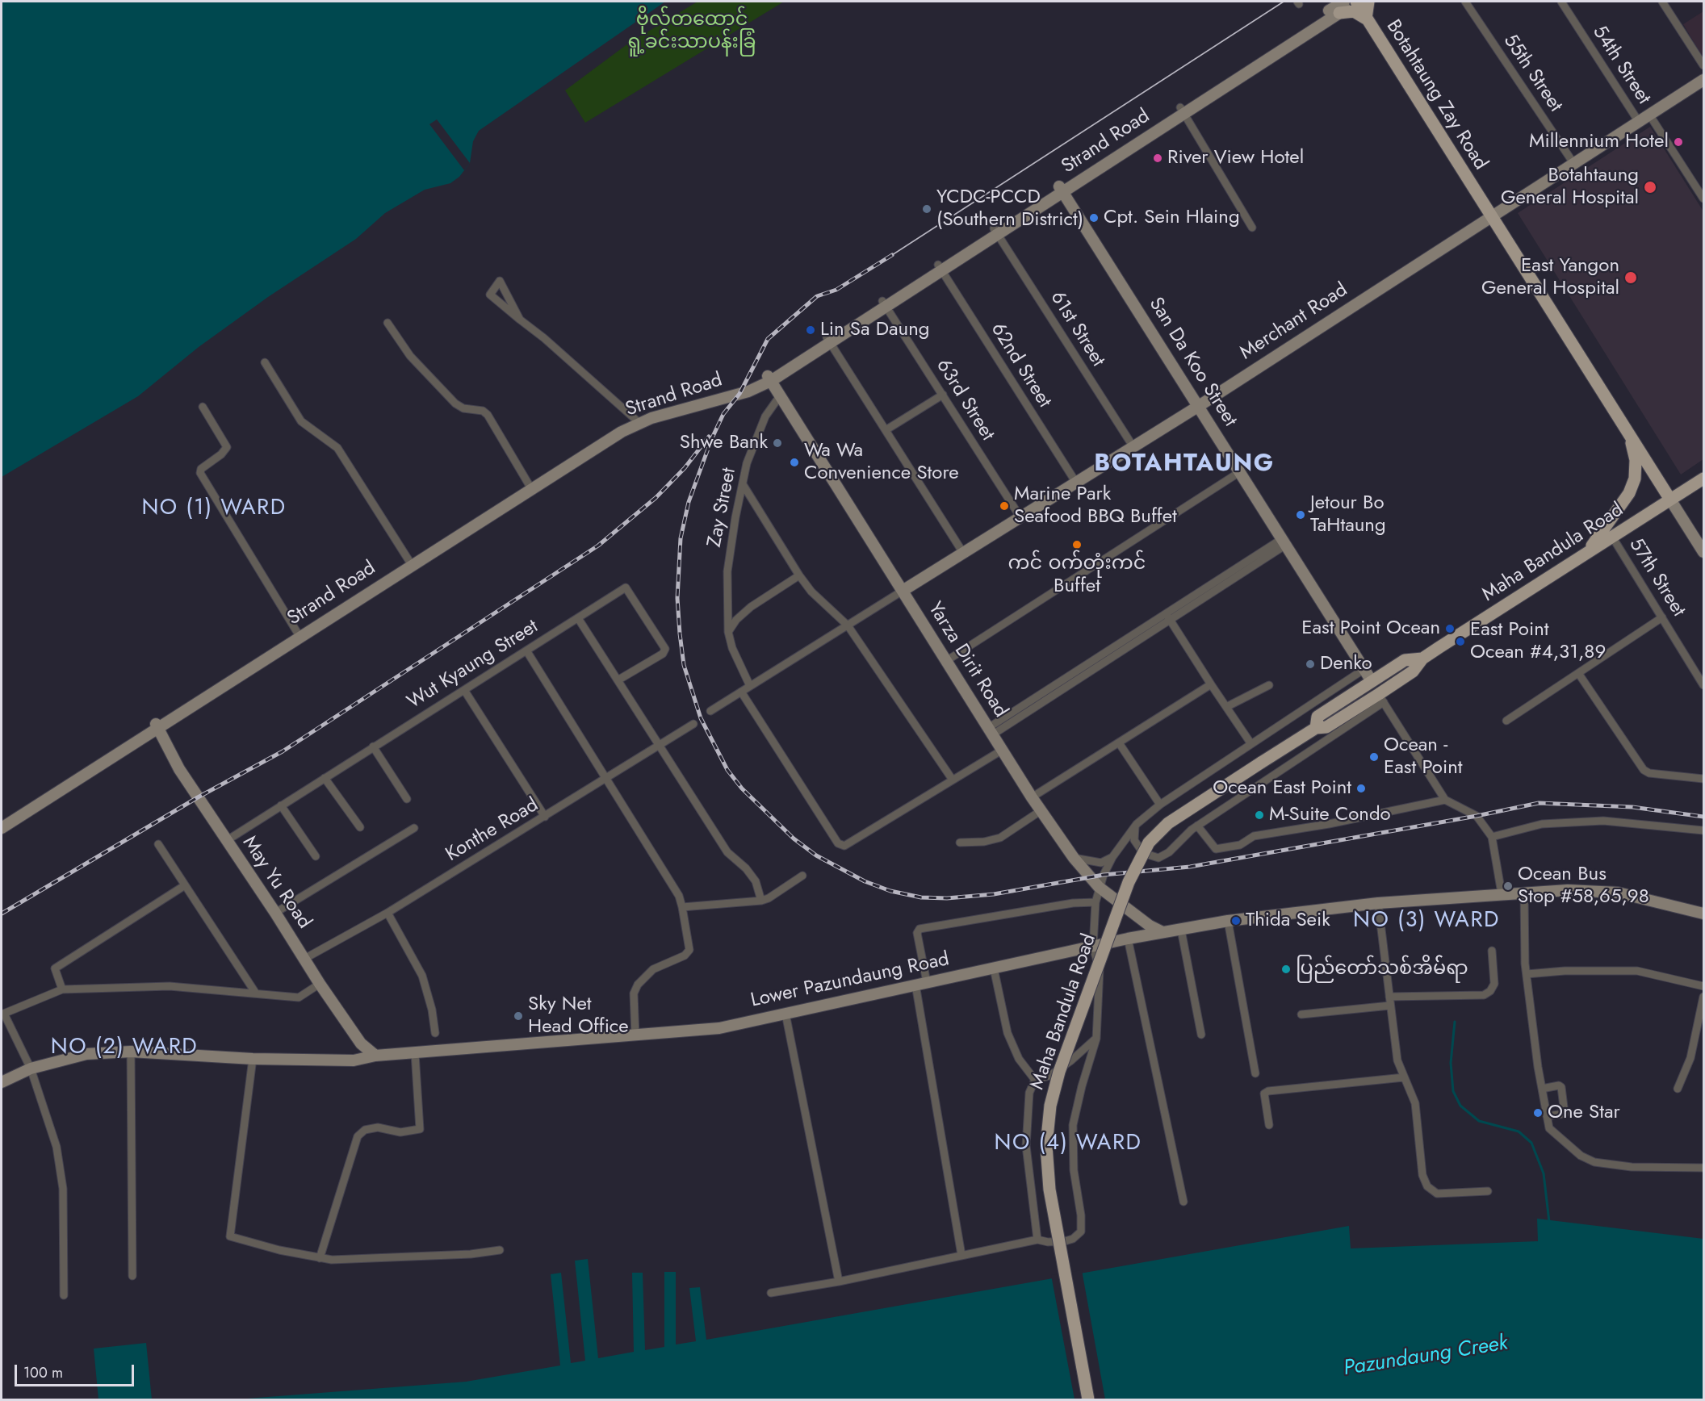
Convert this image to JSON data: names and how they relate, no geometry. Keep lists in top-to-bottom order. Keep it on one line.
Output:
{"streets":{"main road":["Botahtaung Zay Road","Strand Road","Merchant Road","San Da Koo Street","Maha Bandula Road","Yarza Dirit Road","May Yu Road","Lower Pazundaung Road"],"street":["54th Street","55th Street","61st Street","62nd Street","63rd Street","Zay Street","57th Street","Wut Kyaung Street","Konthe Road"]},"crossings":[["54th Street","Merchant Road"],["55th Street","Merchant Road"],["Botahtaung Zay Road","Strand Road"],["Botahtaung Zay Road","Merchant Road"],["Botahtaung Zay Road","Maha Bandula Road"],["Strand Road","61st Street"],["Strand Road","San Da Koo Street"],["Strand Road","62nd Street"],["Strand Road","63rd Street"],["Strand Road","Yarza Dirit Road"],["Strand Road","May Yu Road"],["Merchant Road","61st Street"],["Merchant Road","San Da Koo Street"],["Merchant Road","62nd Street"],["Merchant Road","63rd Street"],["Merchant Road","Yarza Dirit Road"],["San Da Koo Street","Maha Bandula Road"],["Zay Street","Yarza Dirit Road"],["Maha Bandula Road","57th Street"],["Yarza Dirit Road","Lower Pazundaung Road"],["Wut Kyaung Street","May Yu Road"],["Konthe Road","May Yu Road"],["May Yu Road","Lower Pazundaung Road"]],"districts":["BOTAHTAUNG","NO (1) WARD","NO (3) WARD","NO (2) WARD","NO (4) WARD"],"water":["Pazundaung Creek"],"parks":["ဗိုလ်တထောင် ရူ့ခင်းသာပန်းခြံ"],"places":["Millennium Hotel","River View Hotel","Botahtaung General Hospital","YCDC-PCCD (Southern District)","Cpt. Sein Hlaing","East Yangon General Hospital","Lin Sa Daung","Shwe Bank","Wa Wa Convenience Store","Marine Park Seafood BBQ Buffet","Jetour Bo TaHtaung","ကင် ဝက်တုံးကင် Buffet","East Point Ocean","East Point Ocean #4,31,89","Denko","Ocean - East Point","Ocean East Point","M-Suite Condo","Ocean Bus Stop #58,65,98","Thida Seik","ပြည်တော်သစ်အိမ််ရာ","Sky Net Head Office","One Star"],"scale_bar":"100 m"}
